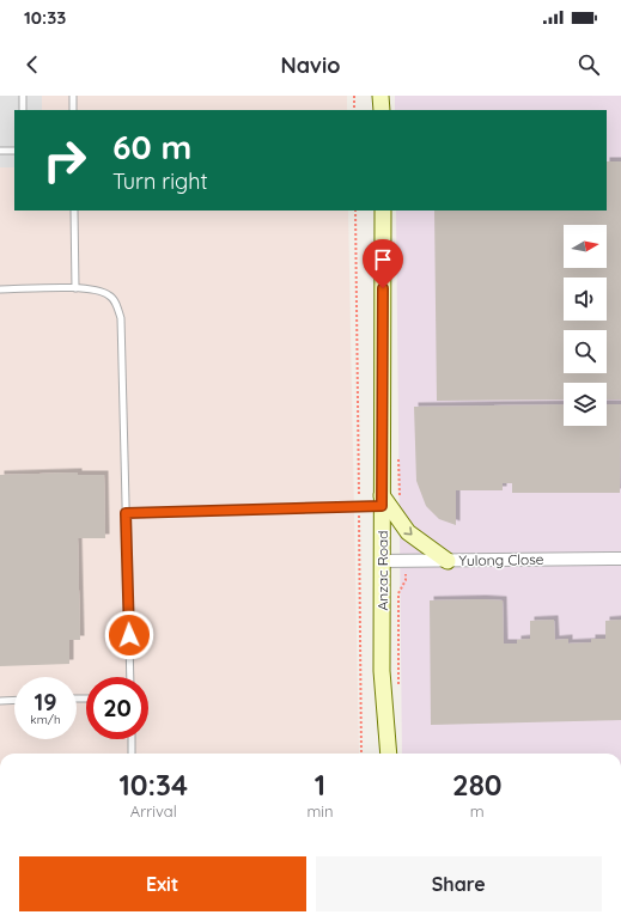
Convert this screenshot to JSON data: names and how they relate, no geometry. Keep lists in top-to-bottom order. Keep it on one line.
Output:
{"streets":{"main road":["Anzac Road"],"street":["Yulong Close"]},"crossings":[["Yulong Close","Anzac Road"]],"north":"right","page":{"status":"10:33","header":"Navio","turn":["60 m","Turn right"],"speed":"19 km/h","limit":"20","eta":["10:34","Arrival","1","min","280","m"],"buttons":["Exit","Share"]}}
